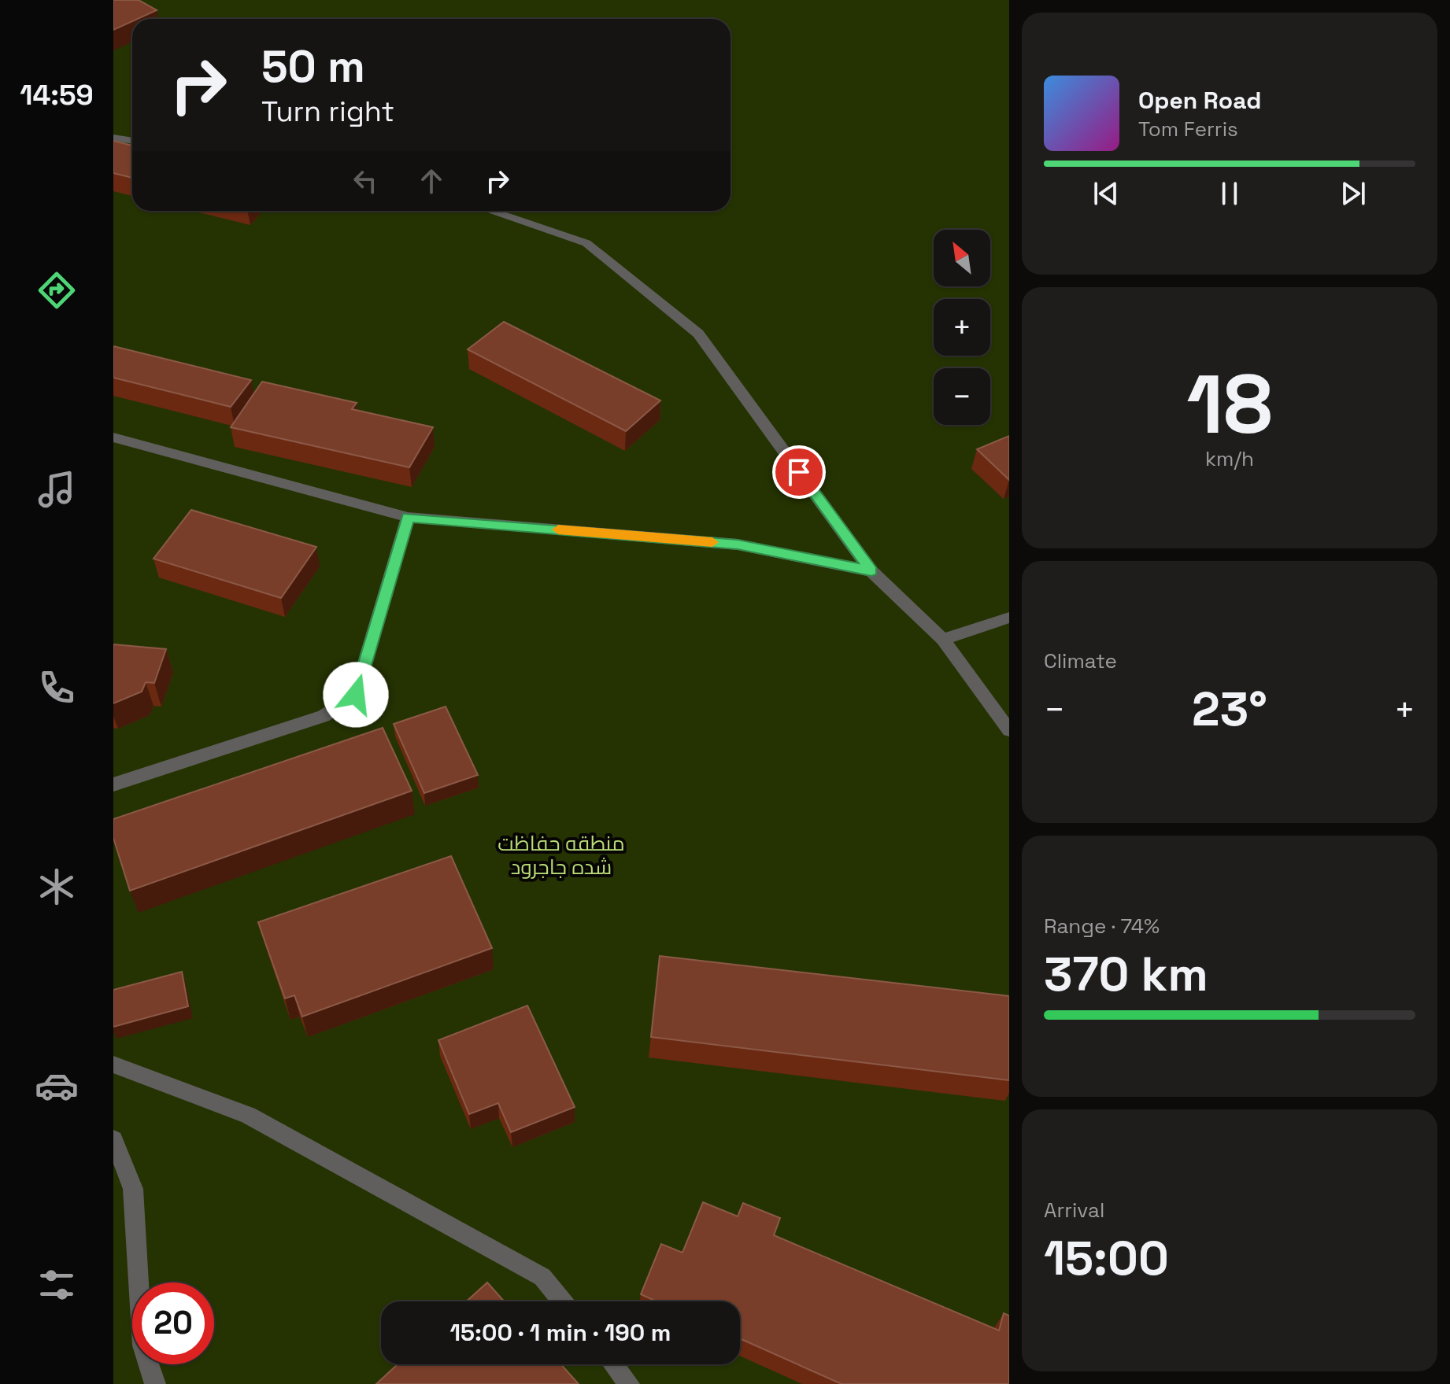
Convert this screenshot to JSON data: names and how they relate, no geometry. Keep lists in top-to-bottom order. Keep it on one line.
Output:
{"parks":["منطقه حفاظت شده جاجرود"],"north":"top left","page":{"tabs":"14:59","turn":["50 m","Turn right"],"song":["Open Road","Tom Ferris"],"map_buttons":["+","−"],"tile":[["18","km/h"],"Climate",["Range · 74%","370 km"],["Arrival","15:00"]],"heat":["−","23°","+"],"limit":"20","trip":"15:00 · 1 min · 190 m"}}
